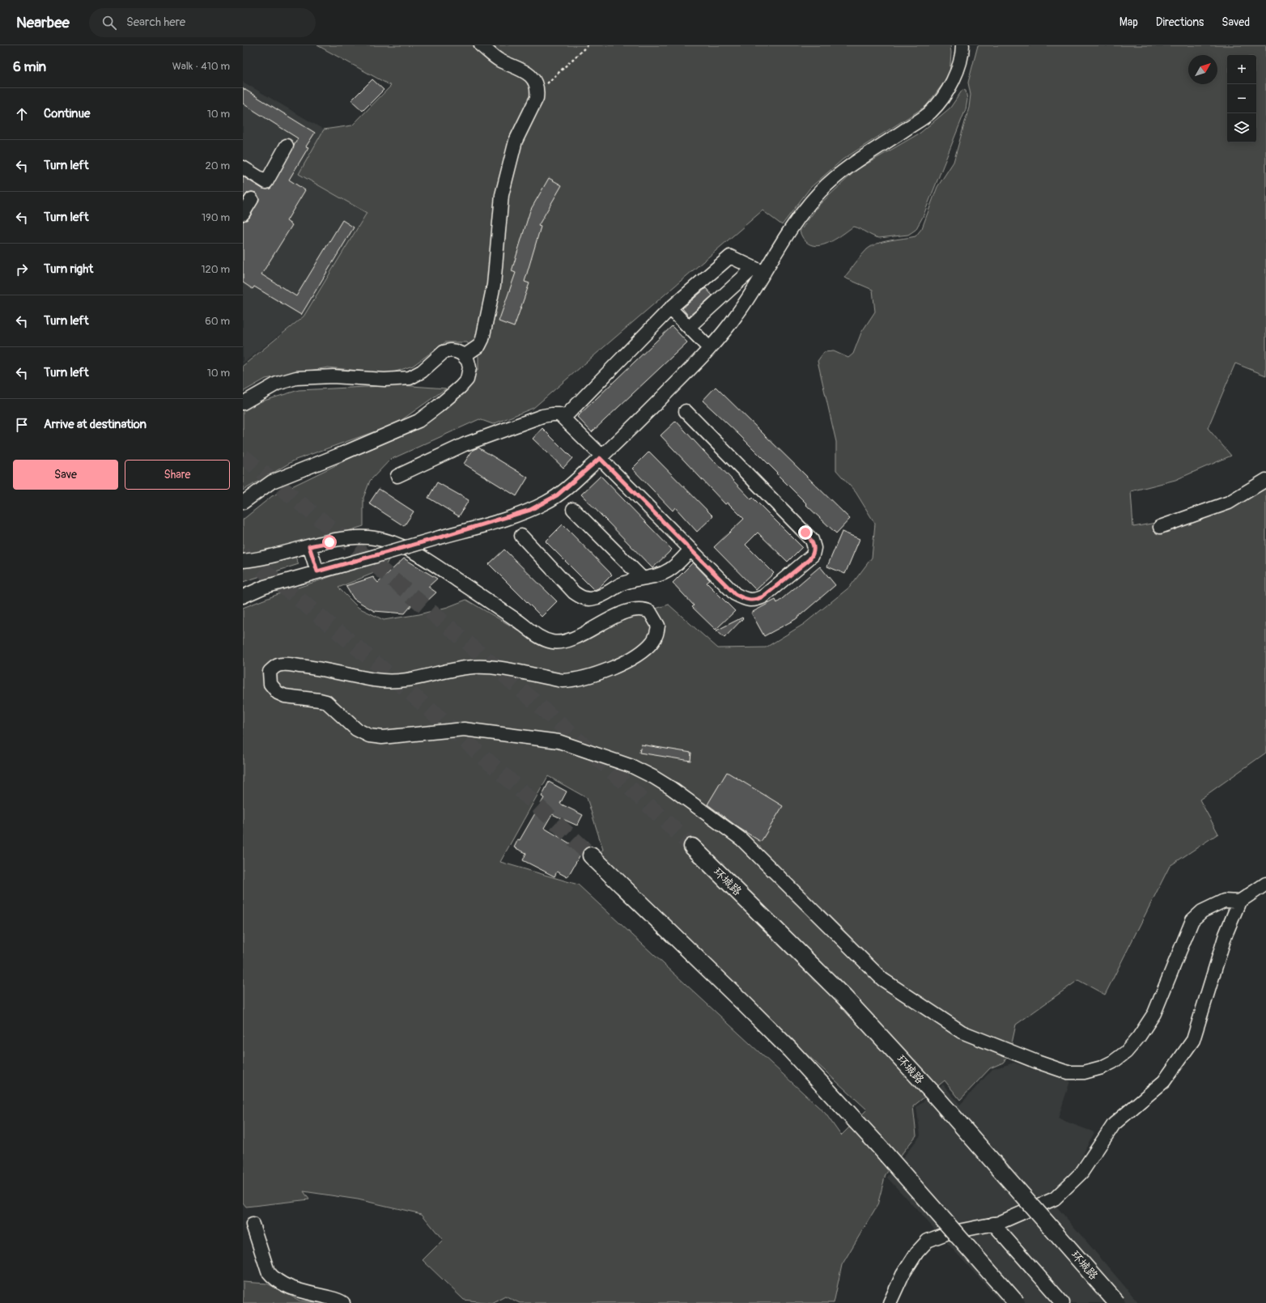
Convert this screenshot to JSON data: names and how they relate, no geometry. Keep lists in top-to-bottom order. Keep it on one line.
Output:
{"streets":{"main road":["环城路"]},"north":"top right","page":{"header":"Nearbee","search":"Search here","nav":["Map","Directions","Saved"],"heading":["6 min","Walk · 410 m"],"map_buttons":["+","−"],"list":[["Continue","10 m"],["Turn left","20 m"],["Turn left","190 m"],["Turn right","120 m"],["Turn left","60 m"],["Turn left","10 m"],"Arrive at destination"],"buttons":["Save","Share"]}}
